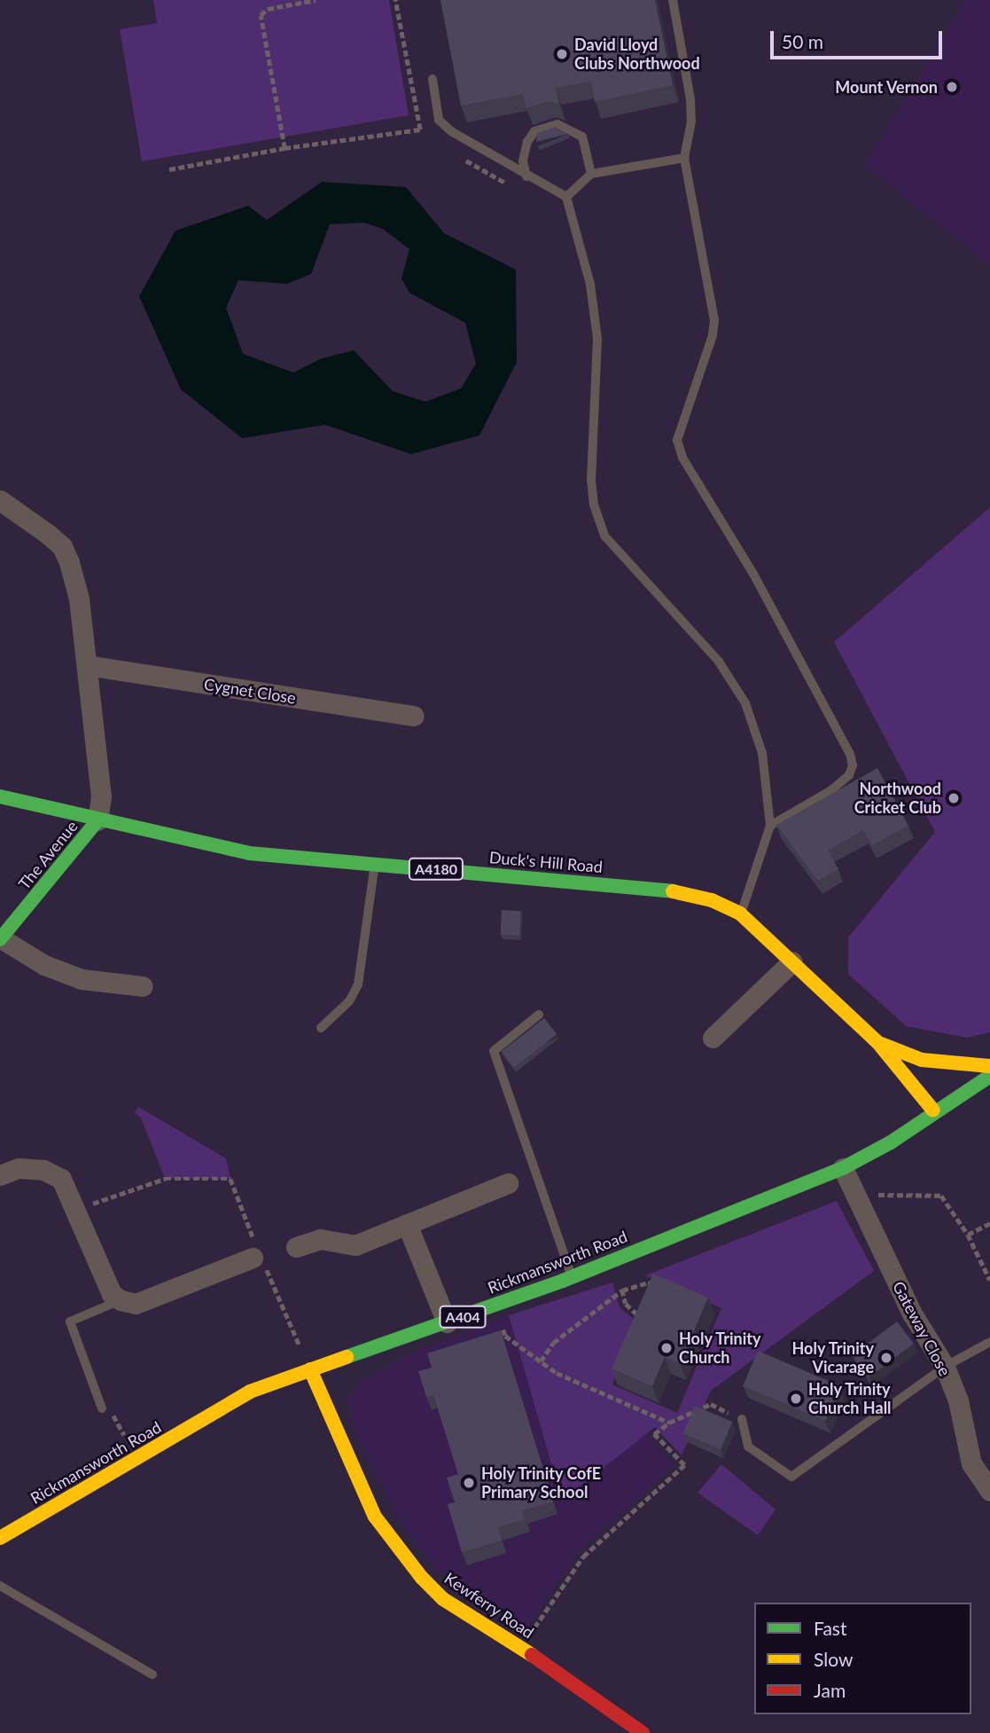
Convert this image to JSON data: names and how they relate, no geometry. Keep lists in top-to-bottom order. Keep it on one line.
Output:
{"streets":{"main road":["The Avenue","Duck's Hill Road","A4180","Rickmansworth Road","A404","Kewferry Road"],"street":["Cygnet Close","Gateway Close"]},"crossings":[["The Avenue","Duck's Hill Road"],["Duck's Hill Road","Rickmansworth Road"],["Rickmansworth Road","Gateway Close"],["Rickmansworth Road","Kewferry Road"]],"places":["David Lloyd Clubs Northwood","Mount Vernon","Northwood Cricket Club","Holy Trinity Church","Holy Trinity Vicarage","Holy Trinity Church Hall","Holy Trinity CofE Primary School"],"legend":["Fast","Slow","Jam"],"scale_bar":"50 m"}
